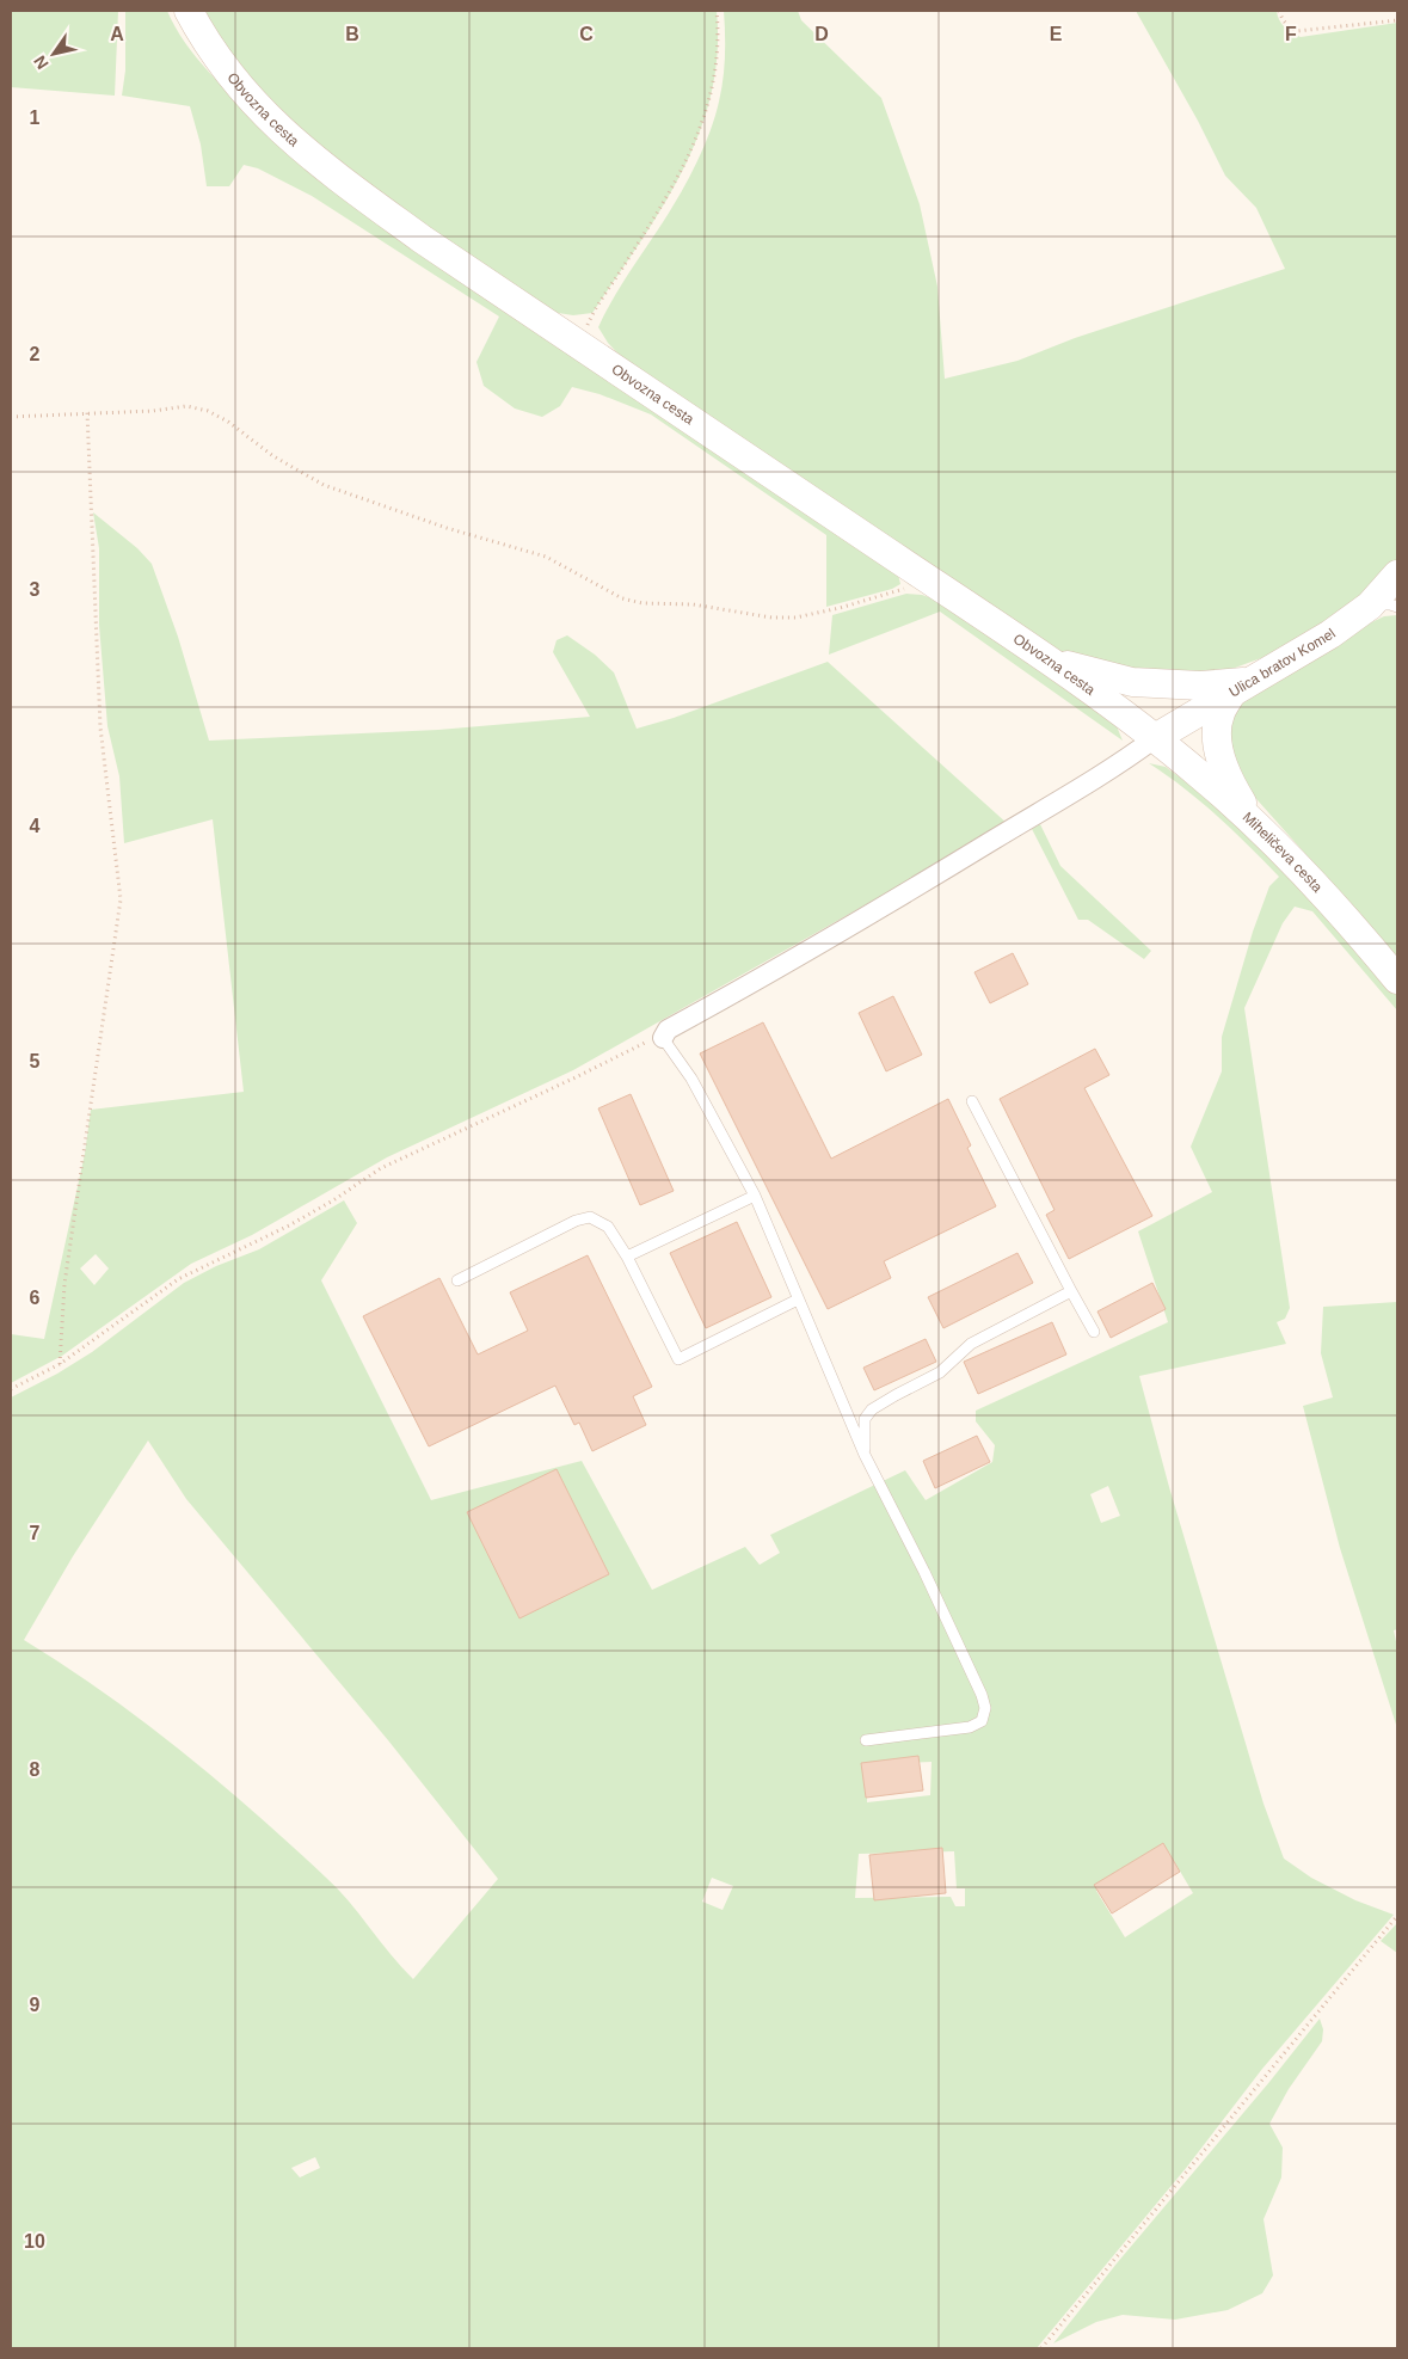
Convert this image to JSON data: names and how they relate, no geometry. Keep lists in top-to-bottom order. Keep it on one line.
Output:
{"streets":{"street":["Obvozna cesta","Ulica bratov Komel","Miheličeva cesta"]},"crossings":[["Obvozna cesta","Ulica bratov Komel"],["Obvozna cesta","Miheličeva cesta"],["Ulica bratov Komel","Miheličeva cesta"]],"north":"bottom left","grid":{"columns":["A","B","C","D","E","F"],"rows":["1","2","3","4","5","6","7","8","9","10"]}}
